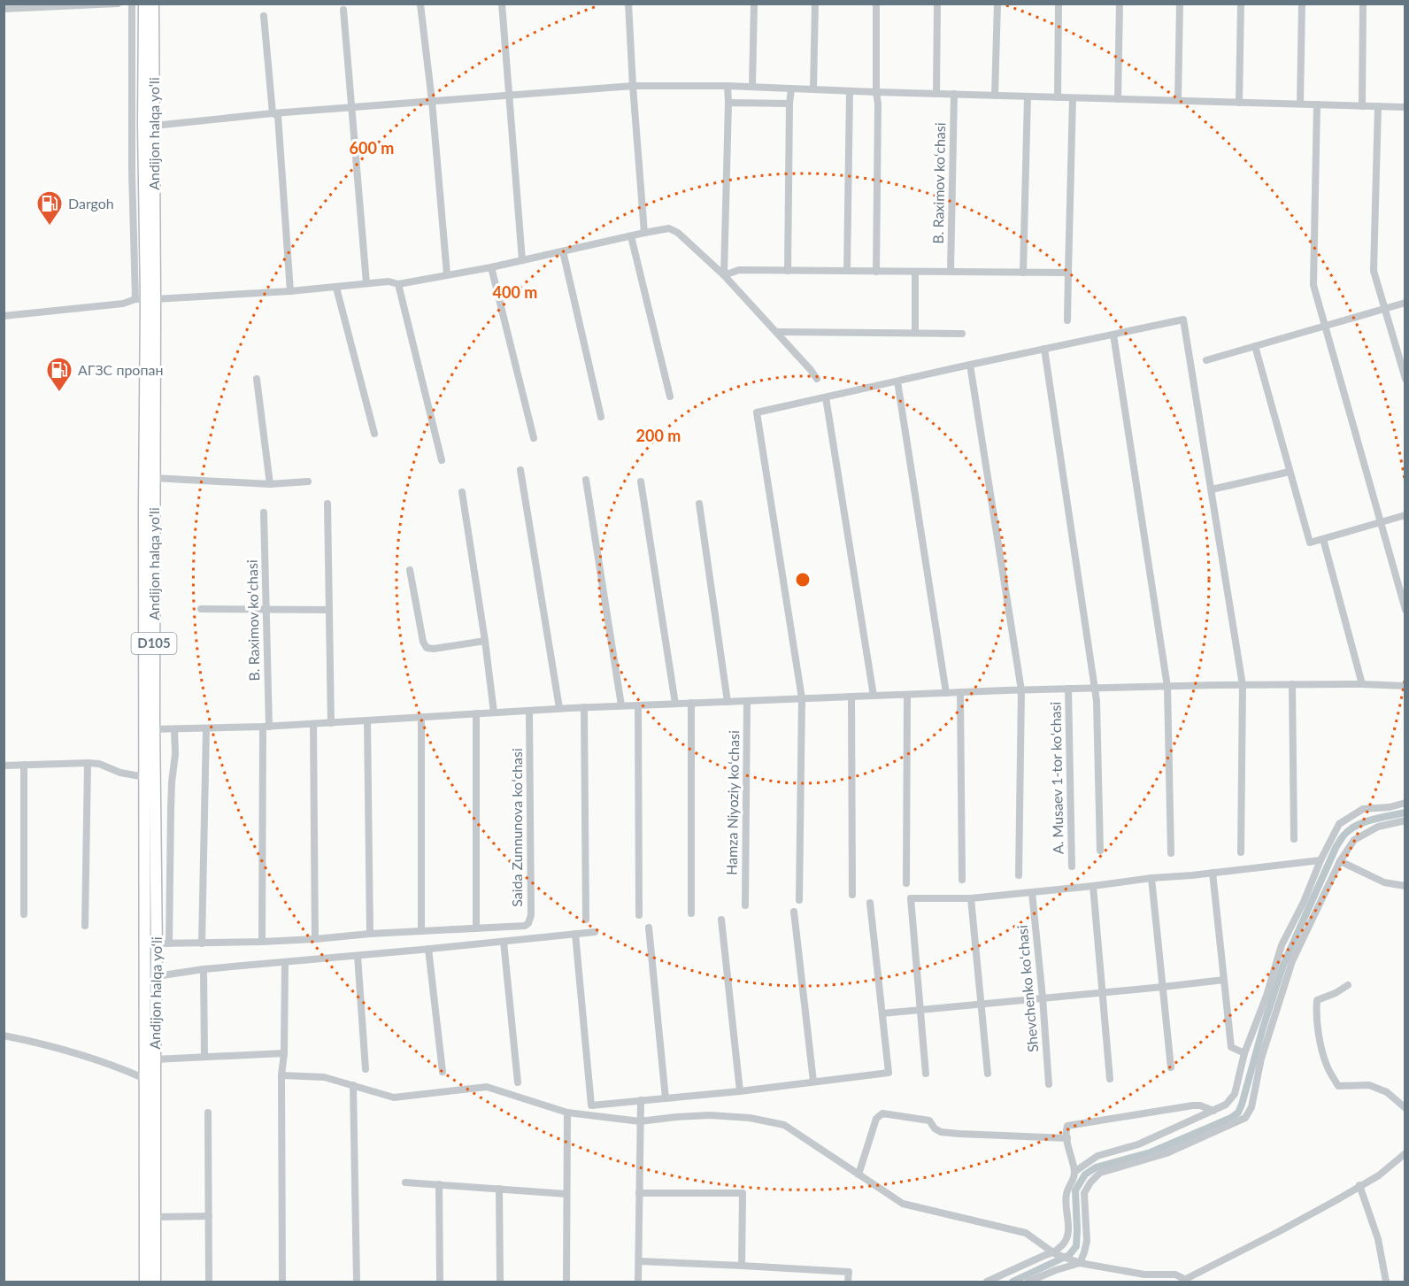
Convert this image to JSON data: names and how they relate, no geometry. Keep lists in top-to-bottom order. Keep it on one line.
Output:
{"streets":{"highway":["Andijon halqa yo‘li","D105"],"street":["B. Raximov koʻchasi","A. Musaev 1-tor koʻchasi","Hamza Niyoziy koʻchasi","Saida Zunnunova koʻchasi","Shevchenko koʻchasi"]},"places":{"fuel station":["Dargoh","АГЗС пропан"]},"rings":["600 m","400 m","200 m"]}
